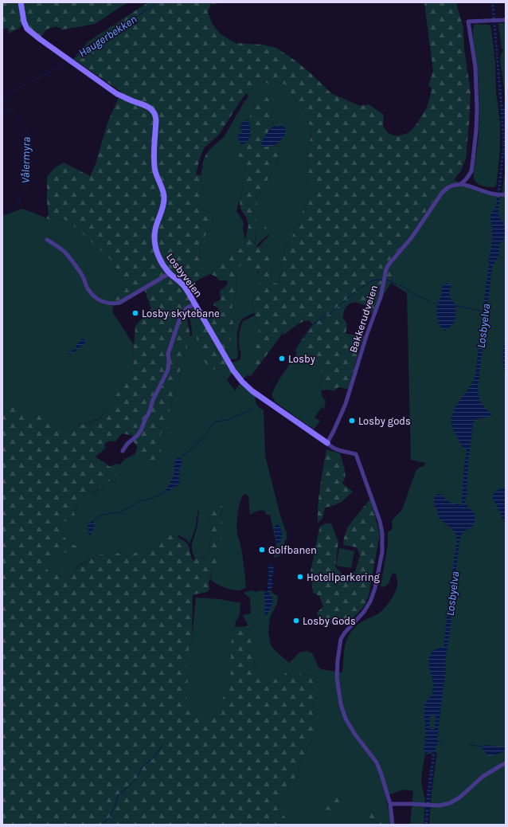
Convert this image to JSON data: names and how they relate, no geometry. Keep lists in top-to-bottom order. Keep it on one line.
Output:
{"streets":{"main road":["Losbyveien"],"street":["Bakkerudveien"]},"crossings":[["Losbyveien","Bakkerudveien"]],"water":["Haugerbekken","Vålermyra","Losbyelva"],"places":["Losby skytebane","Losby","Losby gods","Golfbanen","Hotellparkering","Losby Gods"]}
